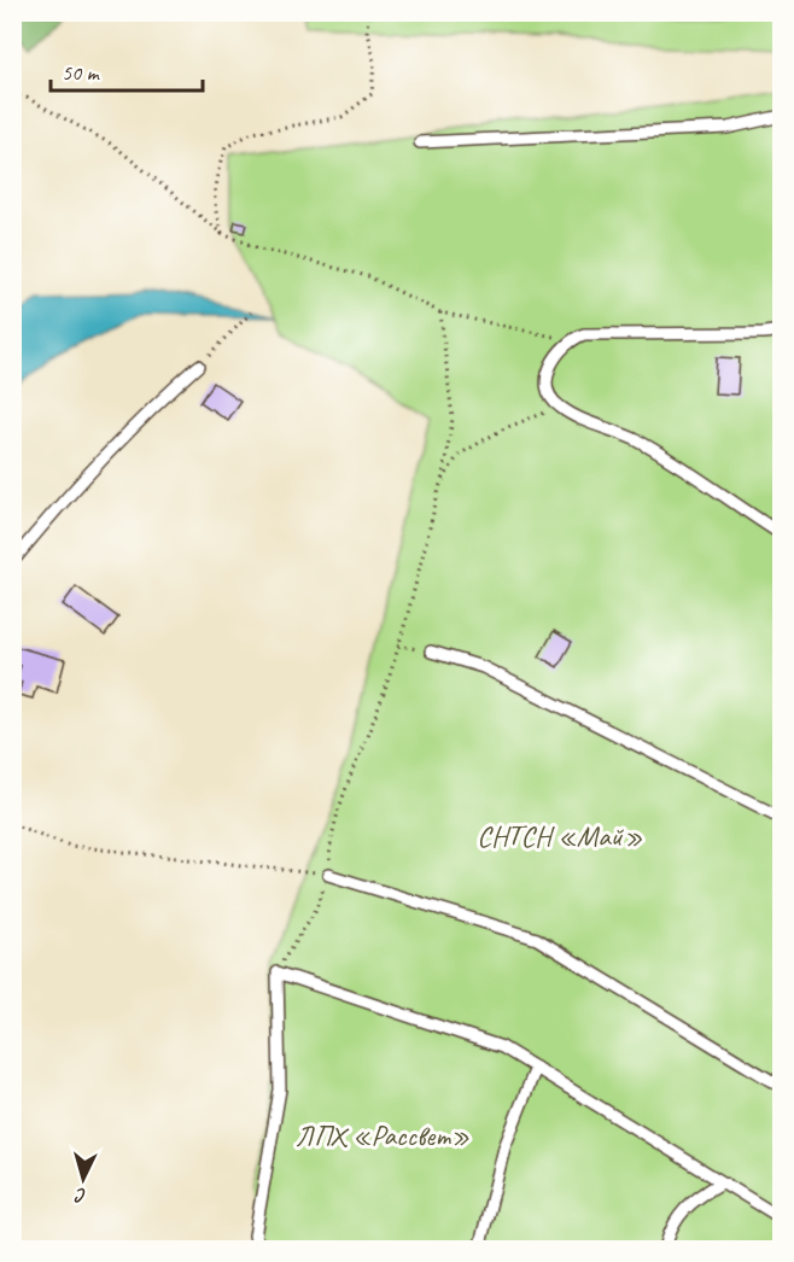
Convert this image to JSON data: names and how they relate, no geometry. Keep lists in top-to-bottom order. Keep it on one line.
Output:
{"parks":["СНТСН «Май»","ЛПХ «Рассвет»"],"scale_bar":"50 m","north":"bottom"}
